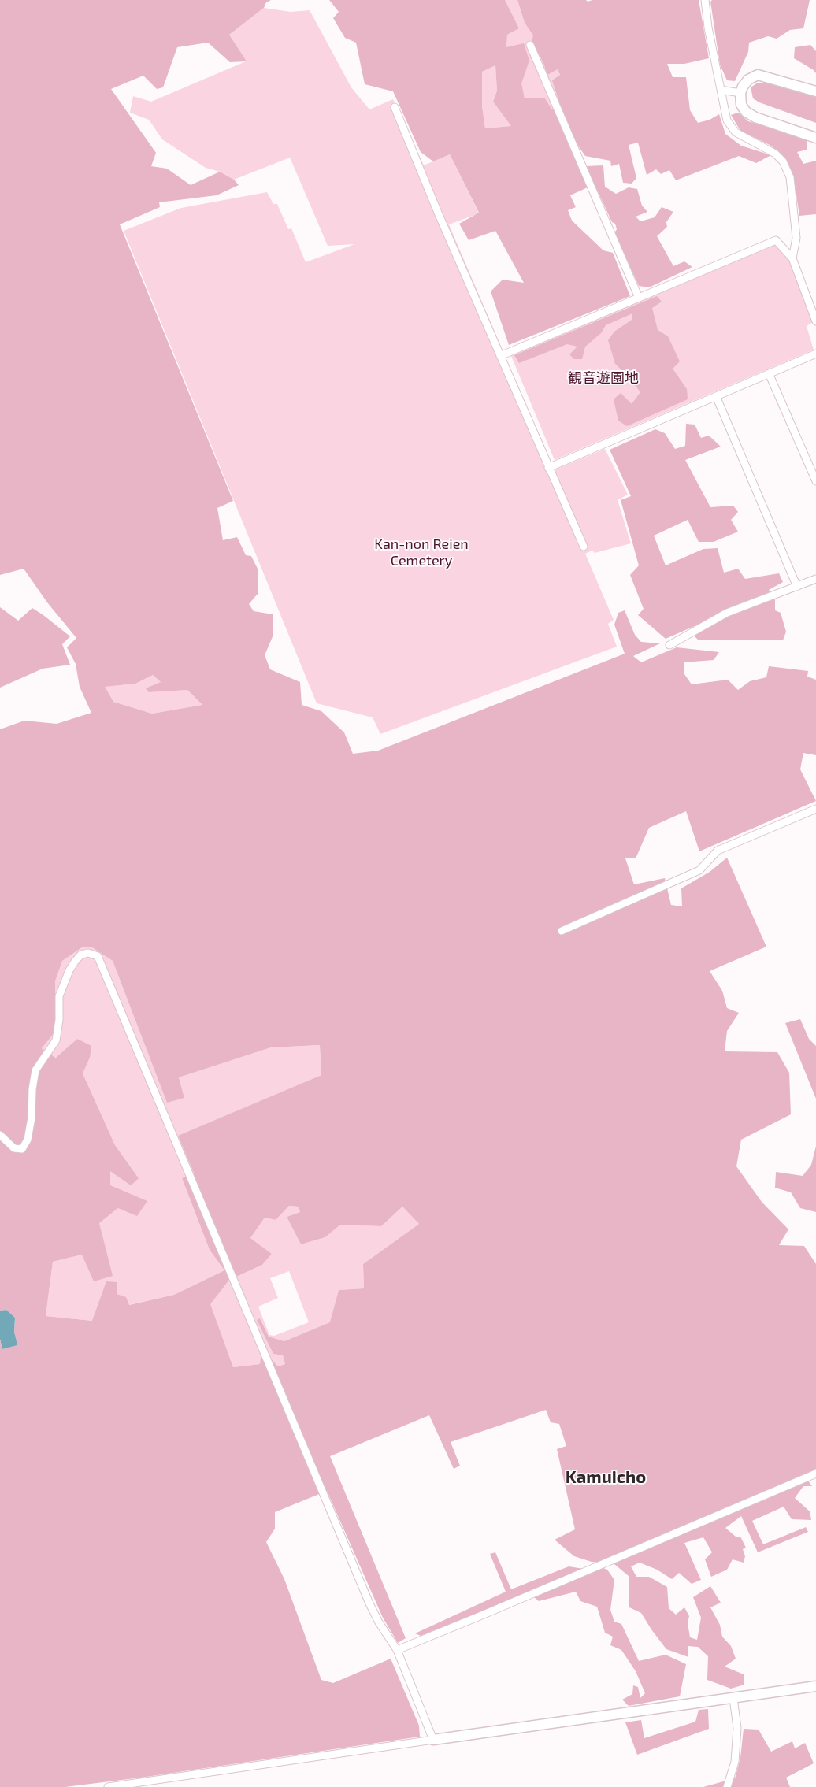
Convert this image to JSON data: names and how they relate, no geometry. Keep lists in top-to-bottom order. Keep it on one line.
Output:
{"districts":["Kamuicho"],"parks":["観音遊園地","Kan-non Reien Cemetery"]}
